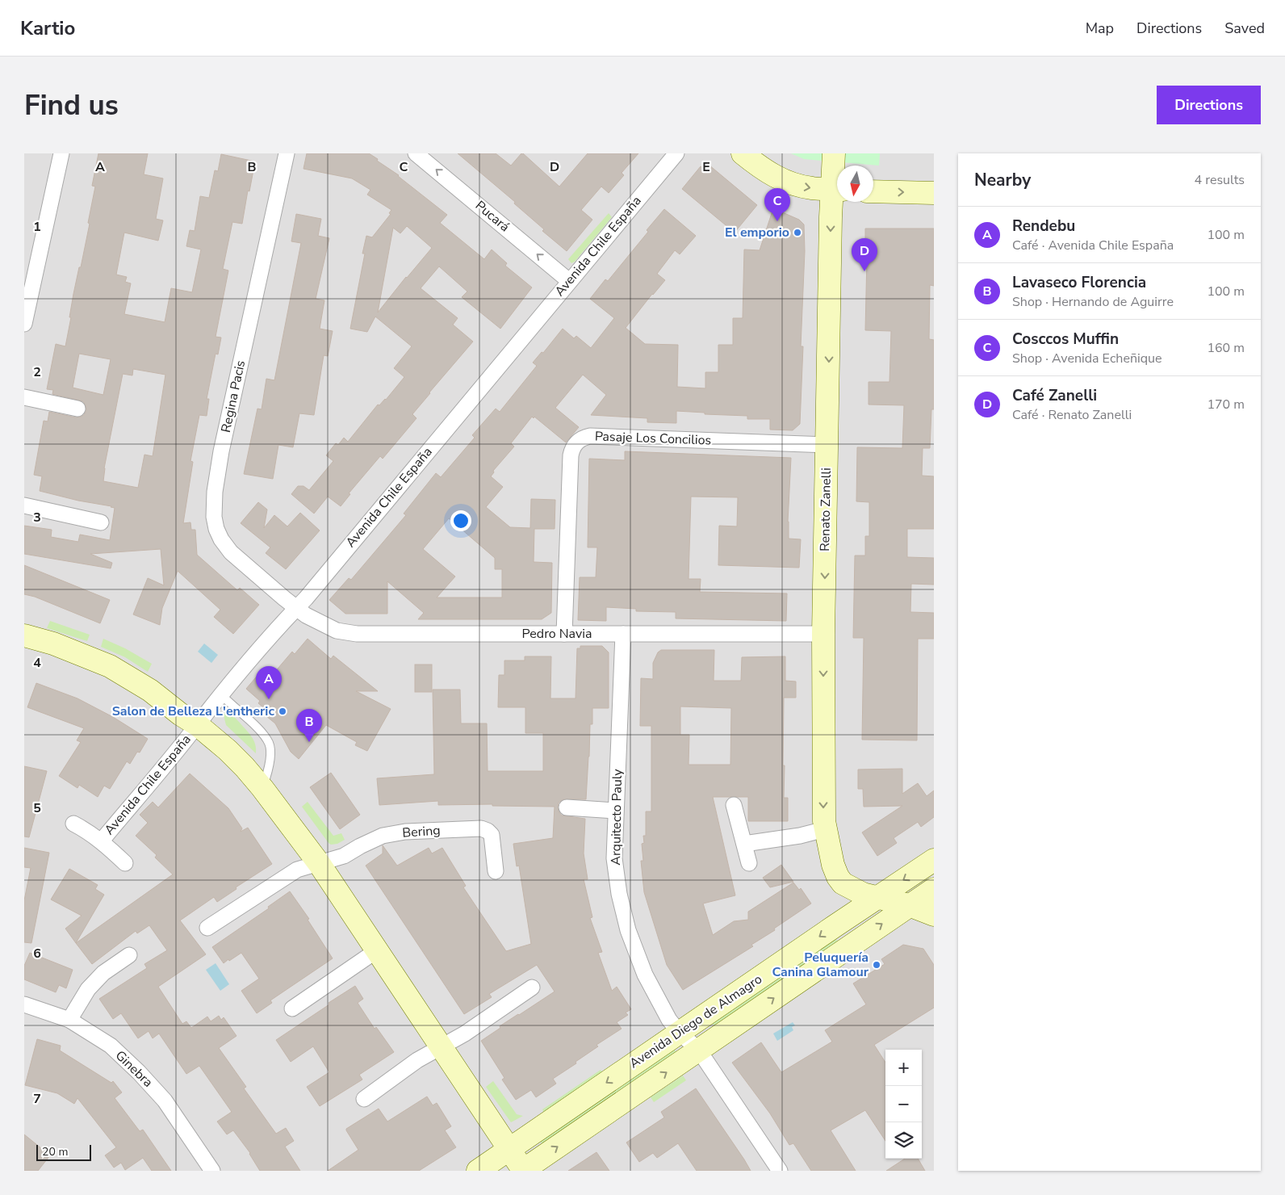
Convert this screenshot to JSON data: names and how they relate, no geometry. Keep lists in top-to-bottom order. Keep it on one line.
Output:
{"streets":{"street":["Pucará","Avenida Chile España","Regina Pacis","Pasaje Los Concilios","Renato Zanelli","Pedro Navia","Arquitecto Pauly","Bering","Avenida Diego de Almagro","Ginebra"]},"crossings":[["Pucará","Avenida Chile España"],["Avenida Chile España","Regina Pacis"],["Avenida Chile España","Pedro Navia"],["Regina Pacis","Pedro Navia"],["Pasaje Los Concilios","Renato Zanelli"],["Pasaje Los Concilios","Pedro Navia"],["Renato Zanelli","Pedro Navia"],["Renato Zanelli","Avenida Diego de Almagro"],["Pedro Navia","Arquitecto Pauly"],["Arquitecto Pauly","Avenida Diego de Almagro"]],"one_way":["Pucará","Renato Zanelli"],"places":["El emporio","Salon de Belleza L'entheric","Peluquería Canina Glamour"],"scale_bar":"20 m","north":"bottom","page":{"header":"Kartio","nav":["Map","Directions","Saved"],"buttons":"Directions","title":"Find us","heading":["Nearby","4 results"],"pins":["C","D","A","B"],"list":[{"mark":"A","name":"Rendebu","note":"Café · Avenida Chile España","value":"100 m"},{"mark":"B","name":"Lavaseco Florencia","note":"Shop · Hernando de Aguirre","value":"100 m"},{"mark":"C","name":"Cosccos Muffin","note":"Shop · Avenida Echeñique","value":"160 m"},{"mark":"D","name":"Café Zanelli","note":"Café · Renato Zanelli","value":"170 m"}],"map_buttons":["+","−"],"scale":"20 m"},"grid":{"columns":["A","B","C","D","E"],"rows":["1","2","3","4","5","6","7"]}}
